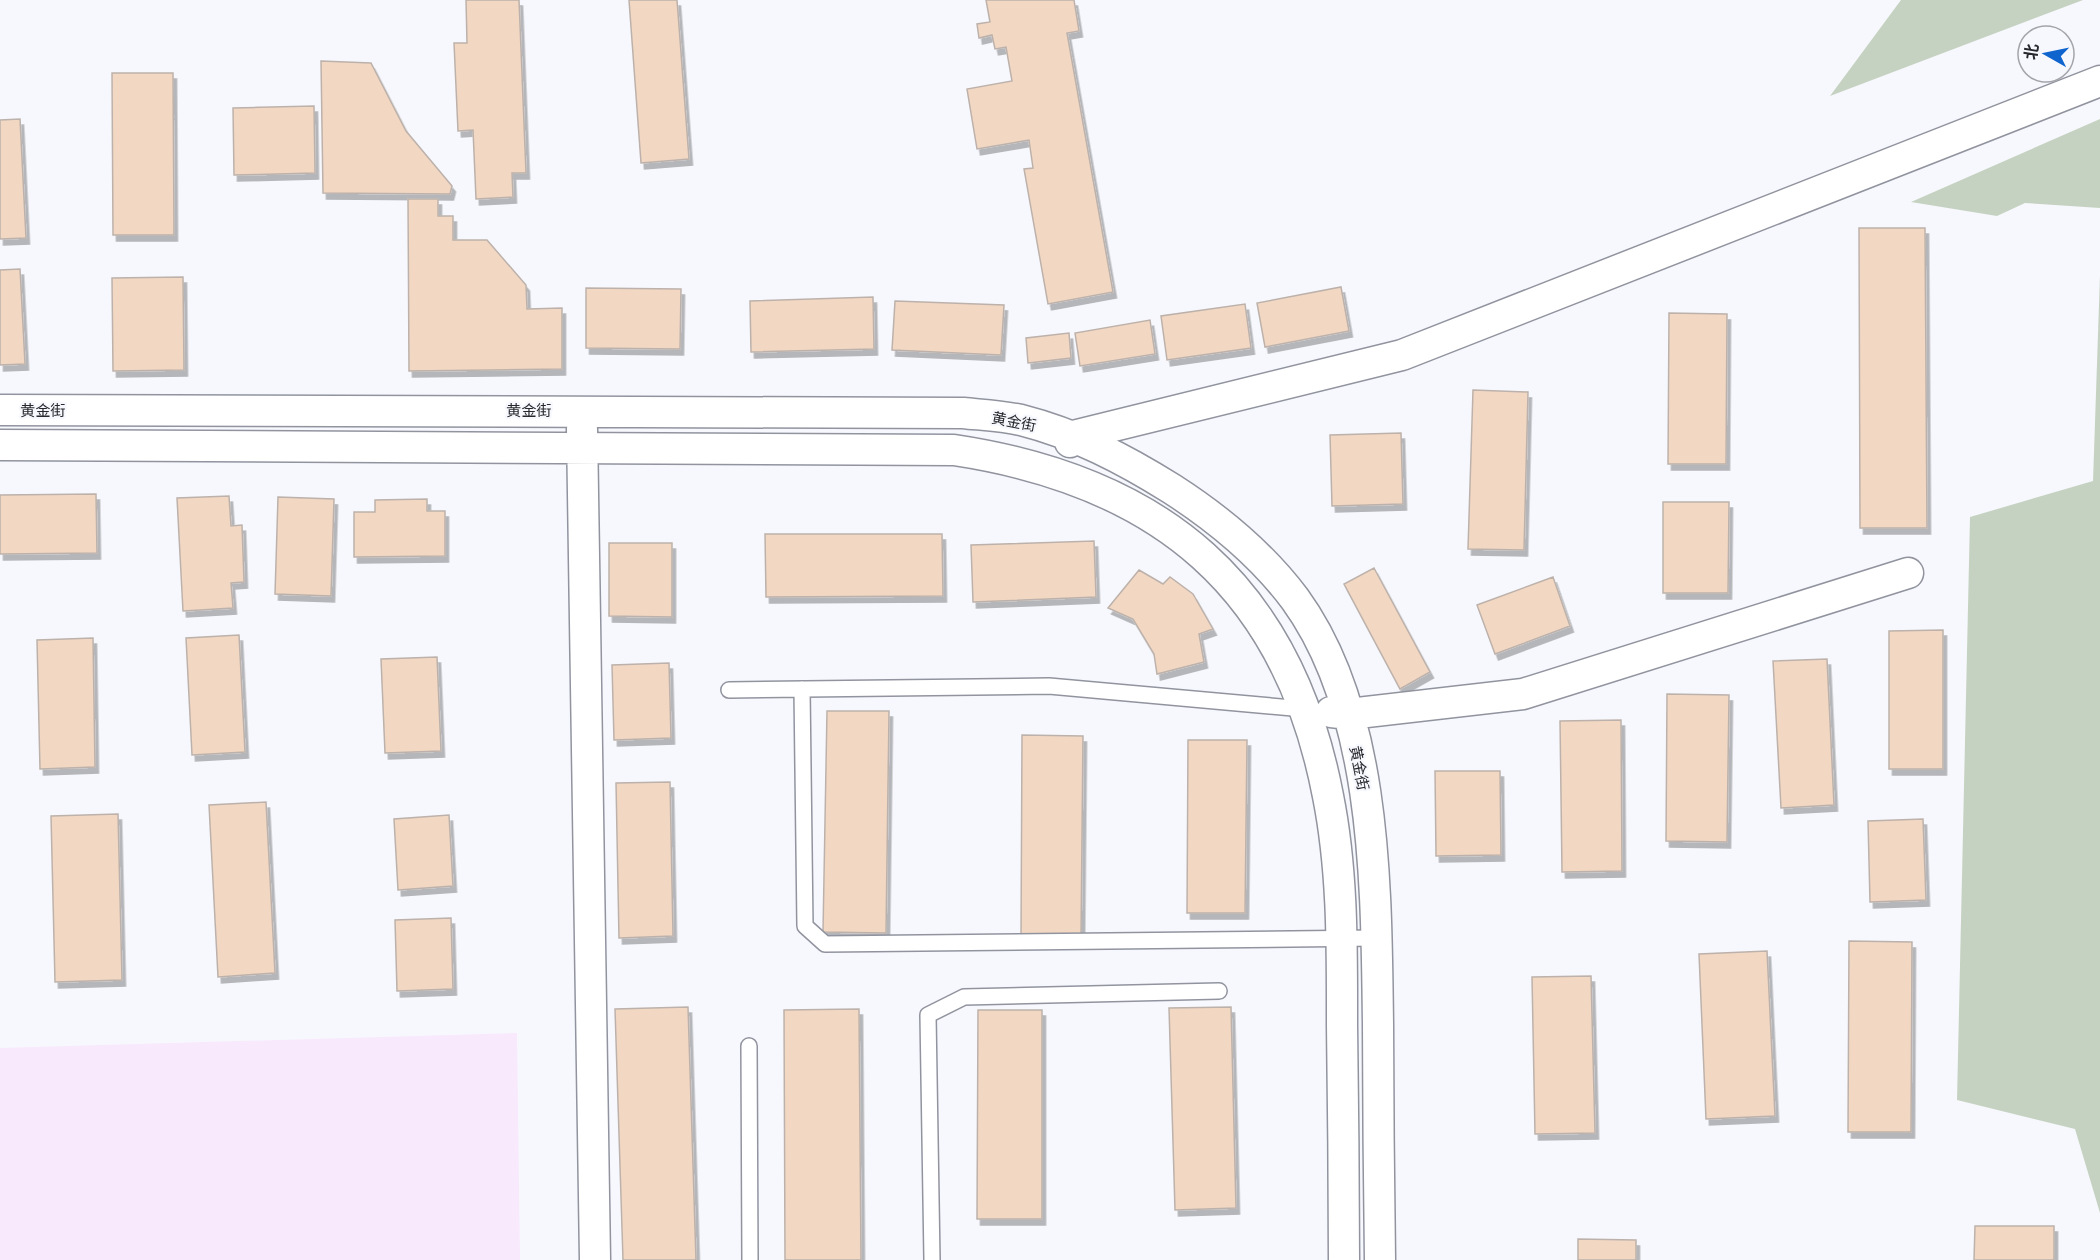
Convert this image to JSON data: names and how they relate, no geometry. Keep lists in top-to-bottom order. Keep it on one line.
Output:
{"streets":{"street":["黄金街"]},"north":"left"}
